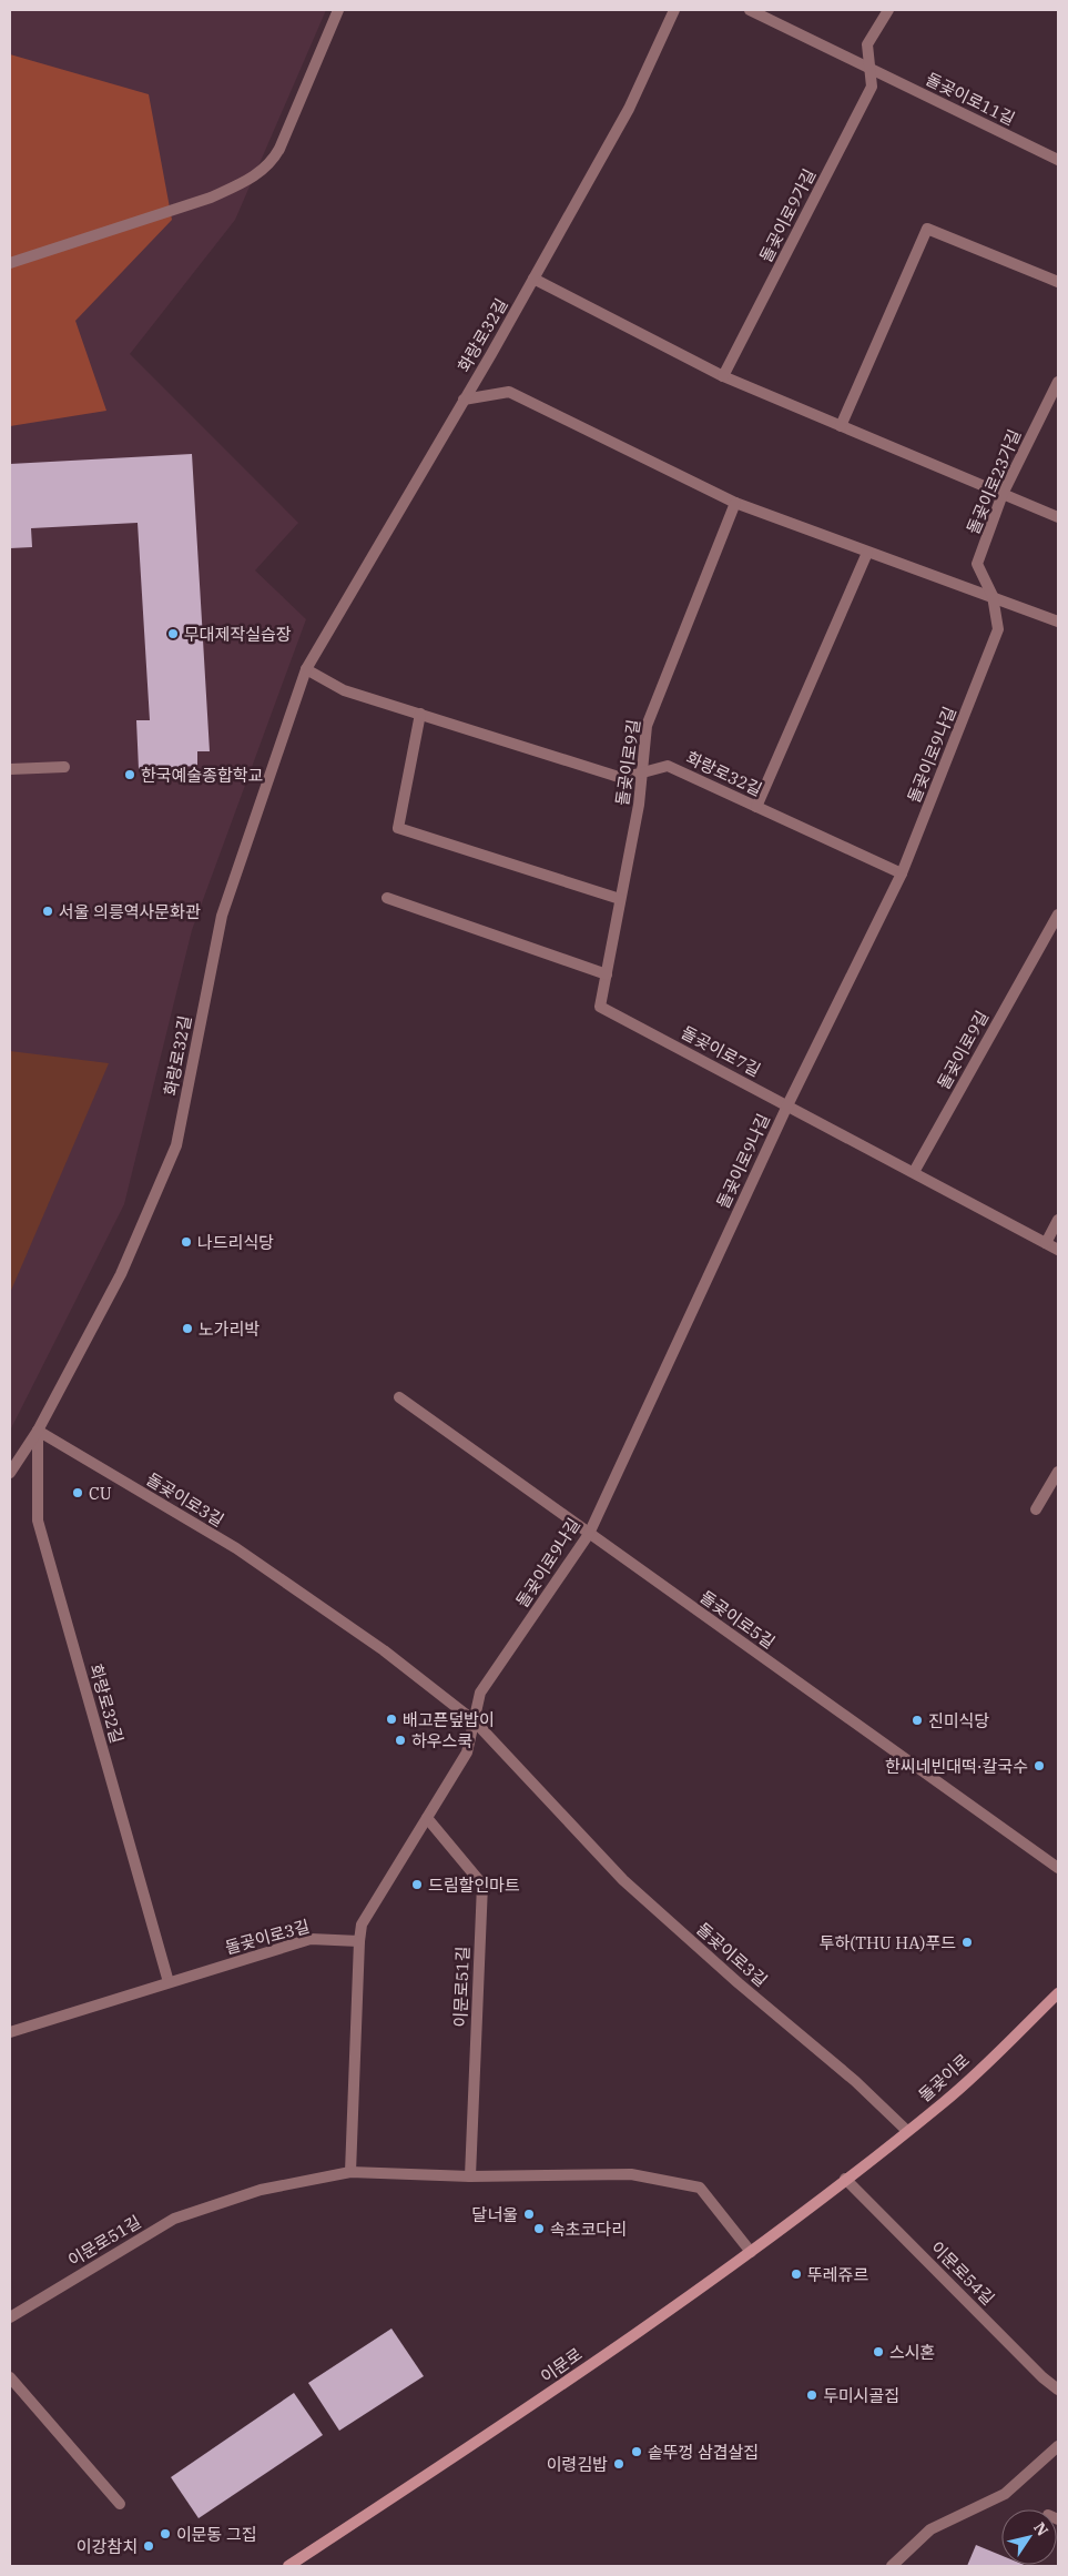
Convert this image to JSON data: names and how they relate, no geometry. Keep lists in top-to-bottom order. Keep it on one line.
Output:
{"streets":{"main road":["돌곶이로","이문로"],"street":["돌곶이로11길","돌곶이로9가길","화랑로32길","돌곶이로23가길","돌곶이로9나길","돌곶이로9길","돌곶이로7길","돌곶이로3길","돌곶이로5길","이문로51길","이문로54길"]},"crossings":[["돌곶이로11길","돌곶이로9가길"],["화랑로32길","돌곶이로9나길"],["화랑로32길","돌곶이로9길"],["화랑로32길","돌곶이로3길"],["돌곶이로23가길","돌곶이로9나길"],["돌곶이로9나길","돌곶이로7길"],["돌곶이로9나길","돌곶이로3길"],["돌곶이로9나길","돌곶이로5길"],["돌곶이로9길","돌곶이로7길"],["돌곶이로3길","돌곶이로"],["이문로51길","이문로"],["돌곶이로","이문로54길"],["돌곶이로","이문로"],["이문로54길","이문로"]],"places":["무대제작실습장","한국예술종합학교","서울 의릉역사문화관","나드리식당","노가리박","CU","배고픈덮밥이","진미식당","하우스쿡","한씨네빈대떡·칼국수","드림할인마트","투하(THU HA)푸드","달너울","속초코다리","뚜레쥬르","스시혼","두미시골집","솥뚜껑 삼겹살집","이령김밥","이문동 그집","이강참치"],"north":"top right"}
